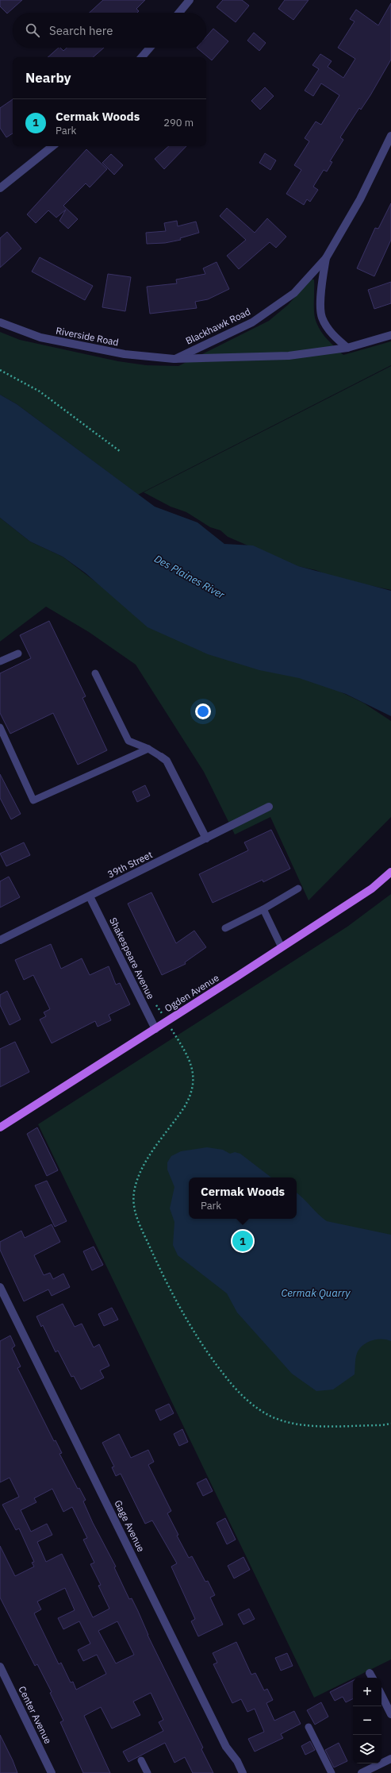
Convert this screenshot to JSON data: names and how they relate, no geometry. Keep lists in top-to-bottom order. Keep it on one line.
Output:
{"streets":{"main road":["Ogden Avenue"],"street":["Blackhawk Road","Riverside Road","39th Street","Shakespeare Avenue","Gage Avenue","Center Avenue"]},"crossings":[["Blackhawk Road","Riverside Road"],["39th Street","Shakespeare Avenue"],["Shakespeare Avenue","Ogden Avenue"]],"water":["Des Plaines River","Cermak Quarry"],"page":{"search":"Search here","heading":"Nearby","list":[{"mark":"1","name":"Cermak Woods","note":"Park","value":"290 m"}],"popup":["Cermak Woods","Park"],"pins":"1","map_buttons":["+","−"]}}
